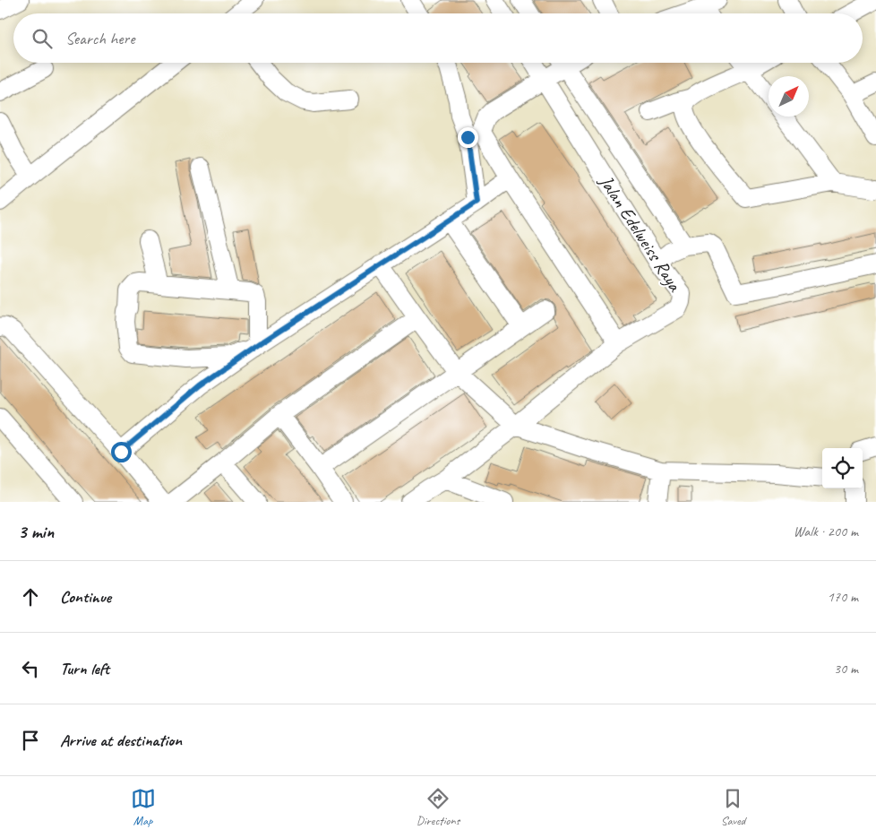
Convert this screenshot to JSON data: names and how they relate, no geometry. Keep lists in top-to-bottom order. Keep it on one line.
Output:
{"streets":{"street":["Jalan Edelweiss Raya"]},"north":"top right","page":{"search":"Search here","heading":["3 min","Walk · 200 m"],"list":[["Continue","170 m"],["Turn left","30 m"],"Arrive at destination"],"nav":["Map","Directions","Saved"]}}
